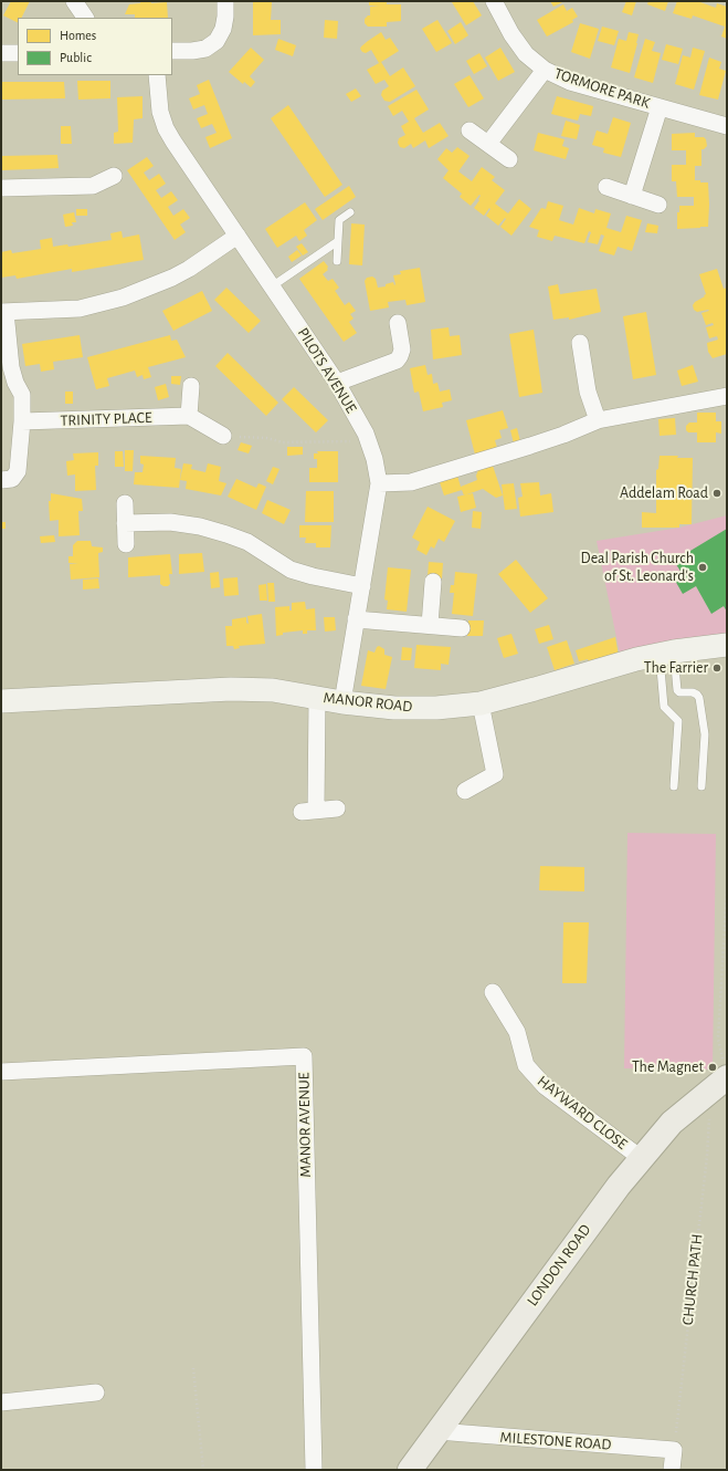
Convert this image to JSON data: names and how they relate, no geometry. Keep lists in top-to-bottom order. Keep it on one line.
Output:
{"streets":{"main road":["MANOR ROAD","LONDON ROAD"],"street":["TORMORE PARK","PILOTS AVENUE","TRINITY PLACE","HAYWARD CLOSE","MANOR AVENUE","MILESTONE ROAD"],"path":["CHURCH PATH"]},"crossings":[["PILOTS AVENUE","MANOR ROAD"],["HAYWARD CLOSE","LONDON ROAD"],["LONDON ROAD","CHURCH PATH"],["LONDON ROAD","MILESTONE ROAD"],["CHURCH PATH","MILESTONE ROAD"]],"places":["Addelam Road","Deal Parish Church of St. Leonard's","The Farrier","The Magnet"],"legend":["Homes","Public"]}
